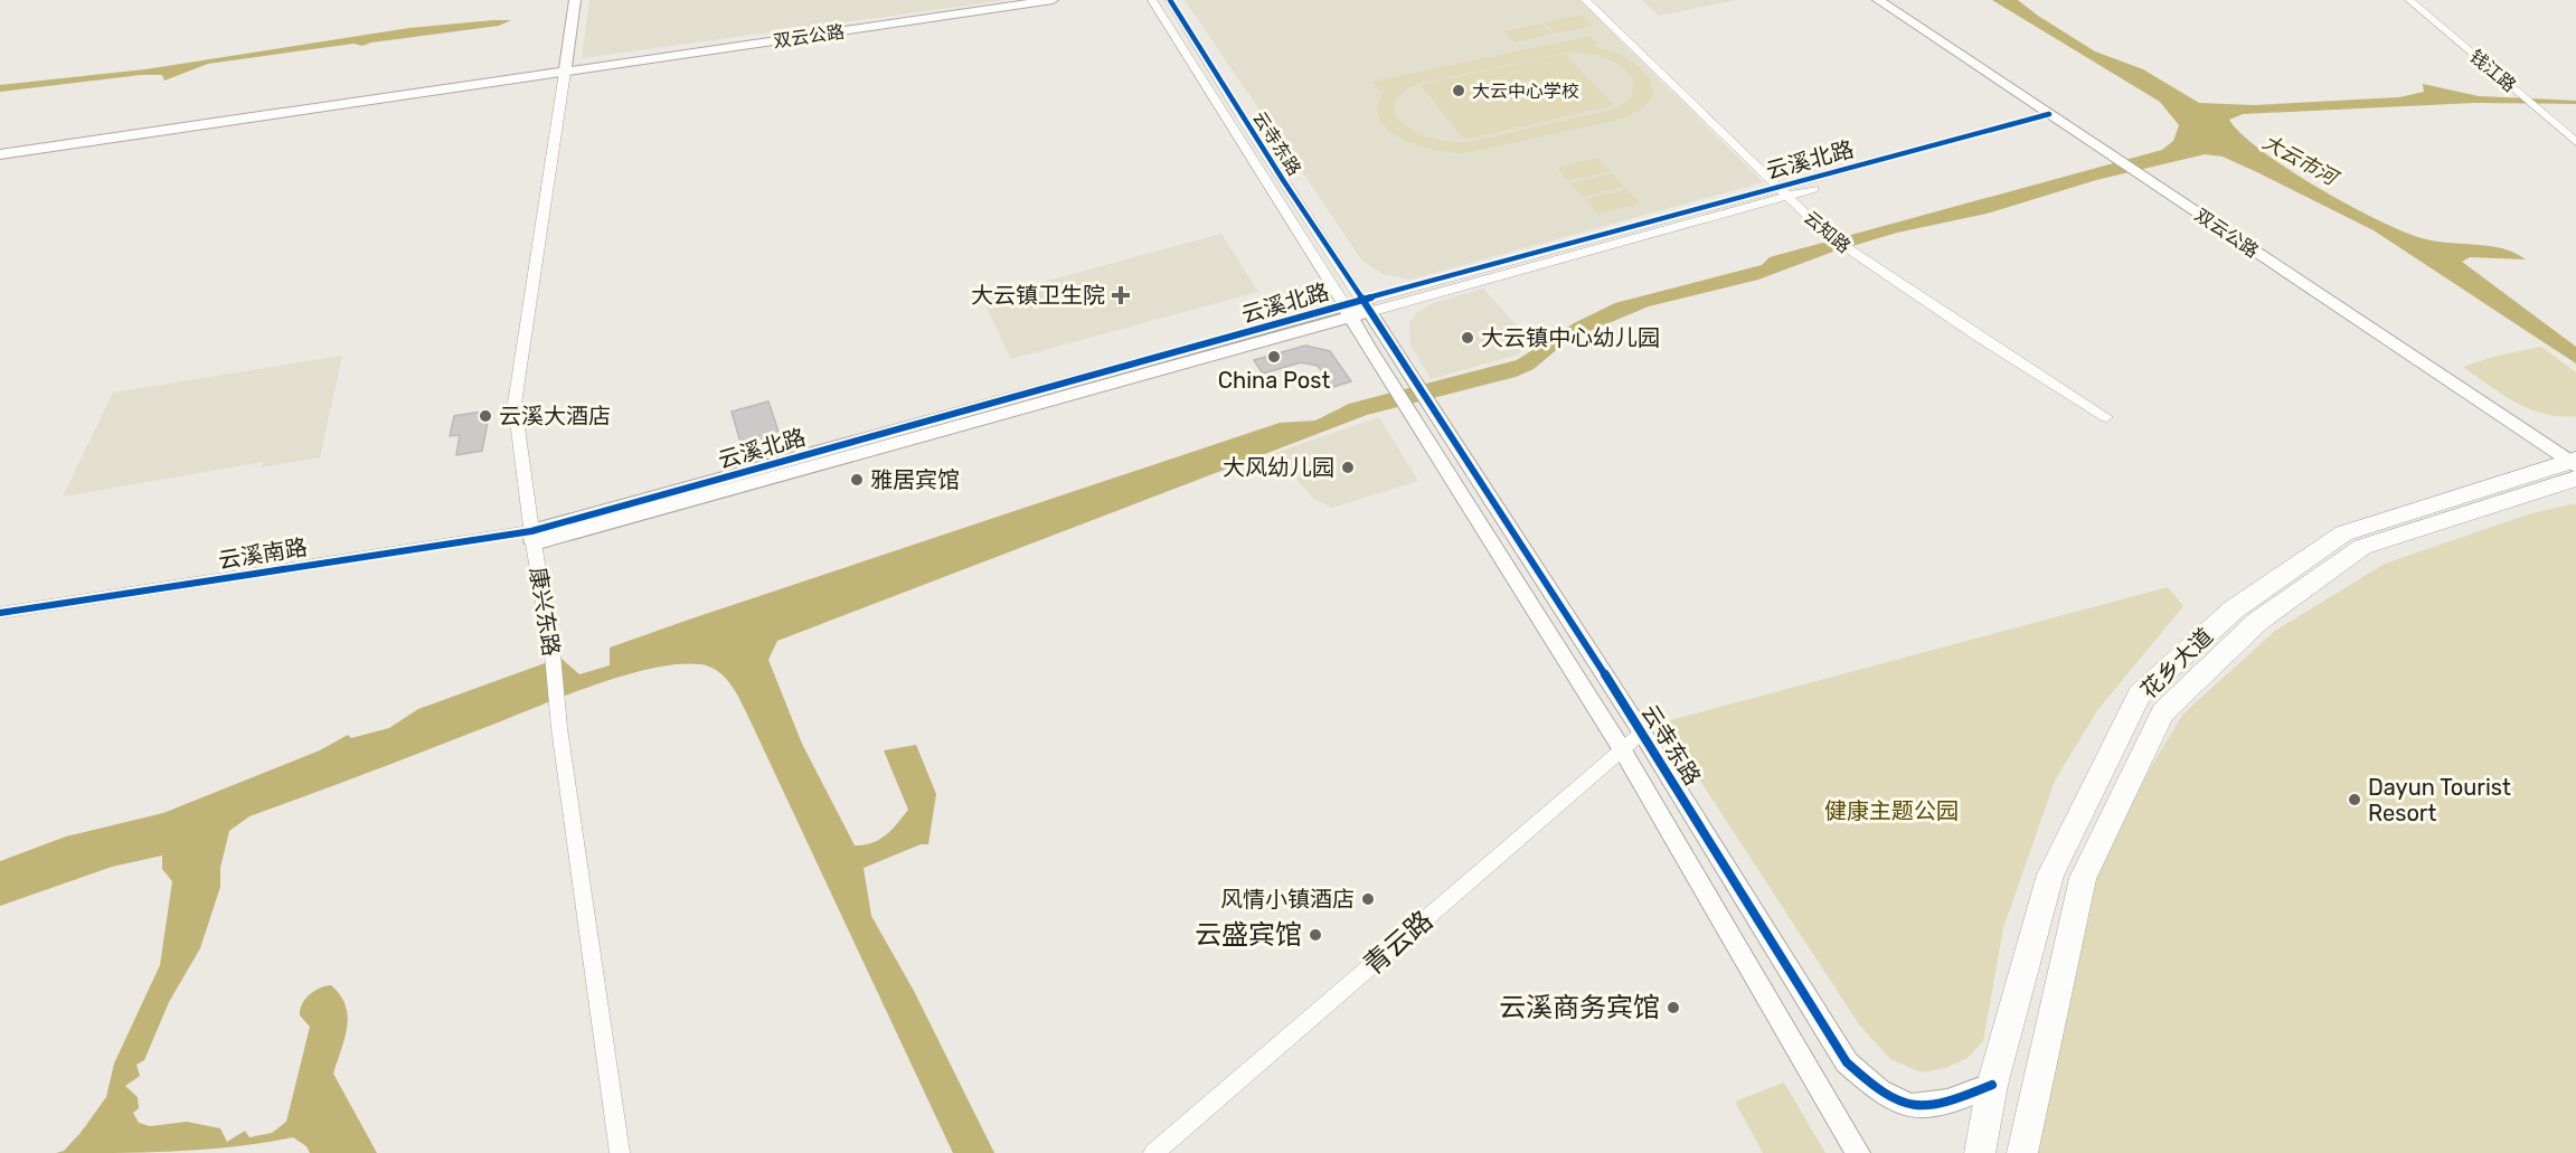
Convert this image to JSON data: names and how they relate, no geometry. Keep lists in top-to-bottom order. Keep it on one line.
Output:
{"streets":{"main road":["花乡大道"],"street":["双云公路","钱江路","云寺东路","云溪北路","云知路","云溪南路","康兴东路","青云路"]},"crossings":[["双云公路","云溪北路"],["双云公路","康兴东路"],["双云公路","花乡大道"],["云寺东路","云溪北路"],["云寺东路","花乡大道"],["云寺东路","青云路"],["云溪北路","云知路"],["云溪北路","云溪南路"],["云溪北路","康兴东路"],["云溪南路","康兴东路"]],"water":["大云市河"],"parks":["健康主题公园"],"places":{"other":["大云中心学校","大云镇中心幼儿园","China Post","云溪大酒店","大风幼儿园","雅居宾馆","Dayun Tourist Resort","风情小镇酒店","云盛宾馆","云溪商务宾馆"],"health":["大云镇卫生院"]}}
